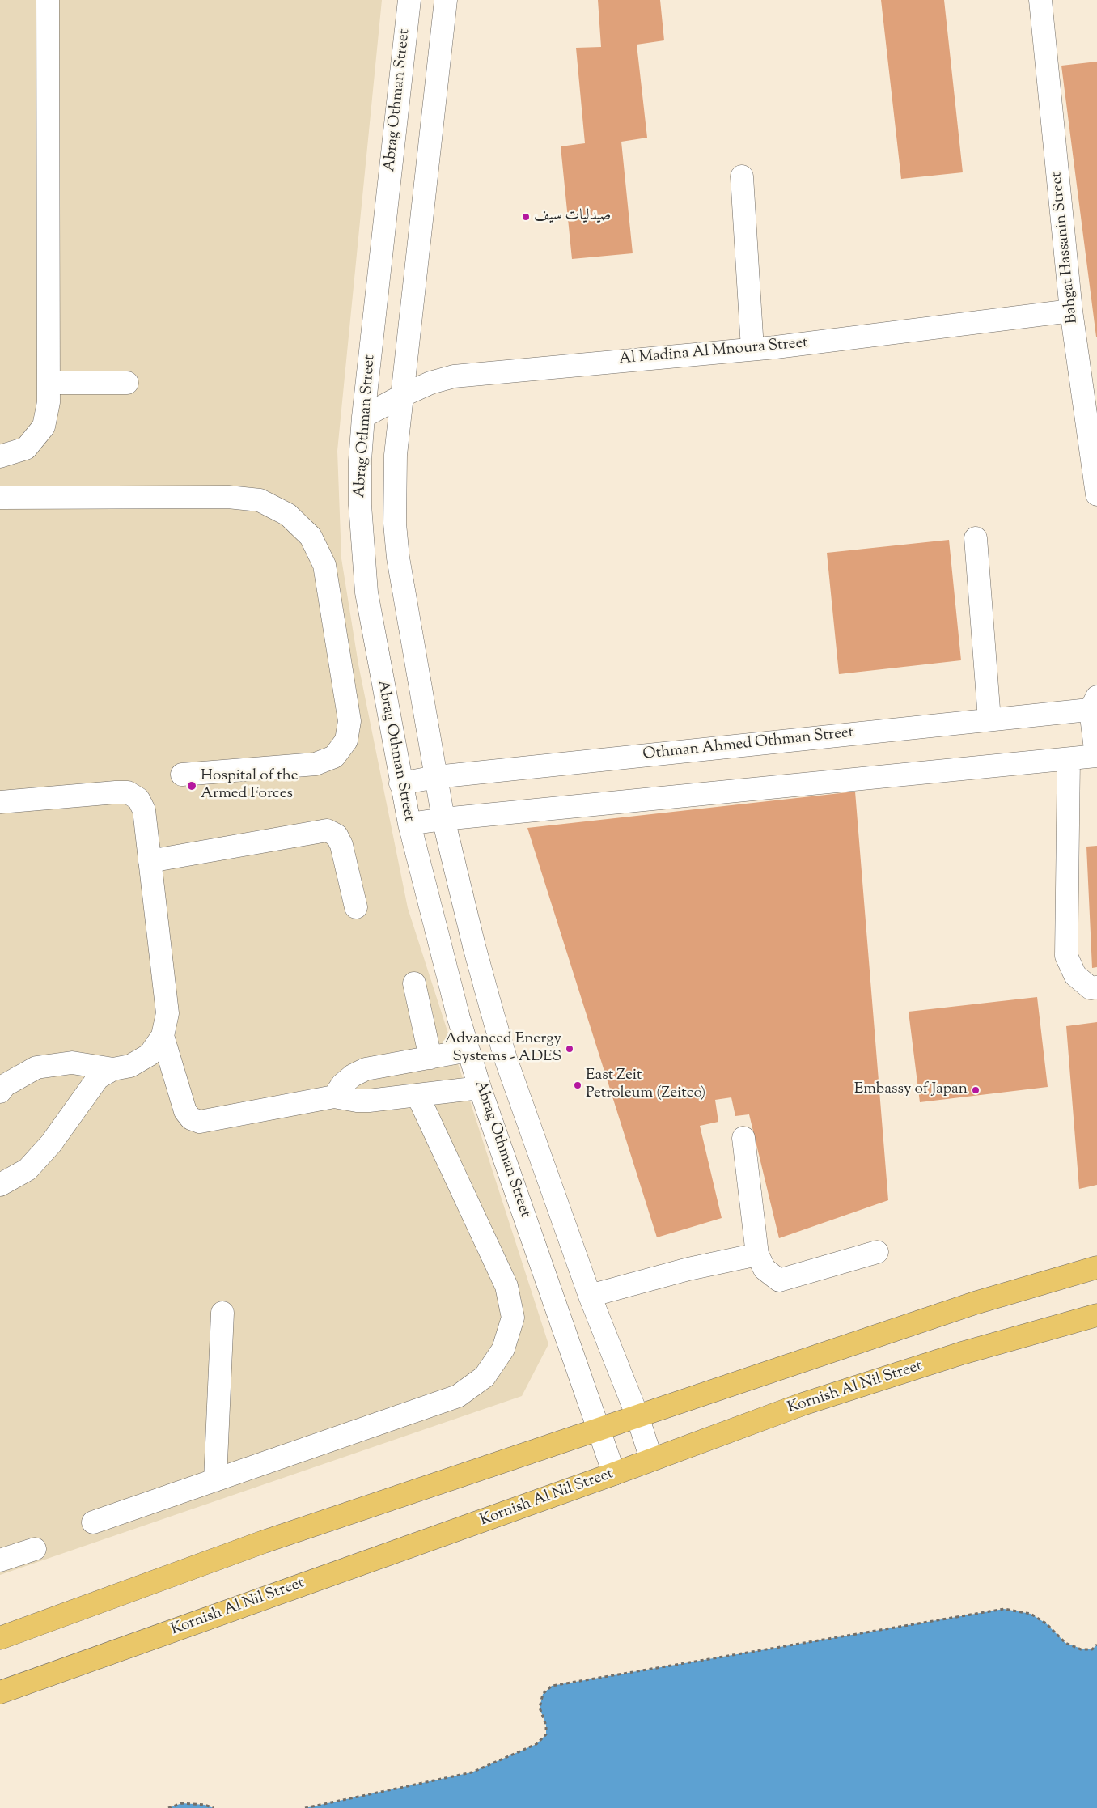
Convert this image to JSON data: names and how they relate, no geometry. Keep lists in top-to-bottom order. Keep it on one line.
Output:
{"streets":{"highway":["Kornish Al Nil Street"],"street":["Abrag Othman Street","Bahgat Hassanin Street","Al Madina Al Mnoura Street","Othman Ahmed Othman Street"]},"crossings":[["Abrag Othman Street","Al Madina Al Mnoura Street"],["Abrag Othman Street","Othman Ahmed Othman Street"],["Abrag Othman Street","Kornish Al Nil Street"],["Bahgat Hassanin Street","Al Madina Al Mnoura Street"]],"places":["صيدليات سيف","Hospital of the Armed Forces","Advanced Energy Systems - ADES","East Zeit Petroleum (Zeitco)","Embassy of Japan"]}
